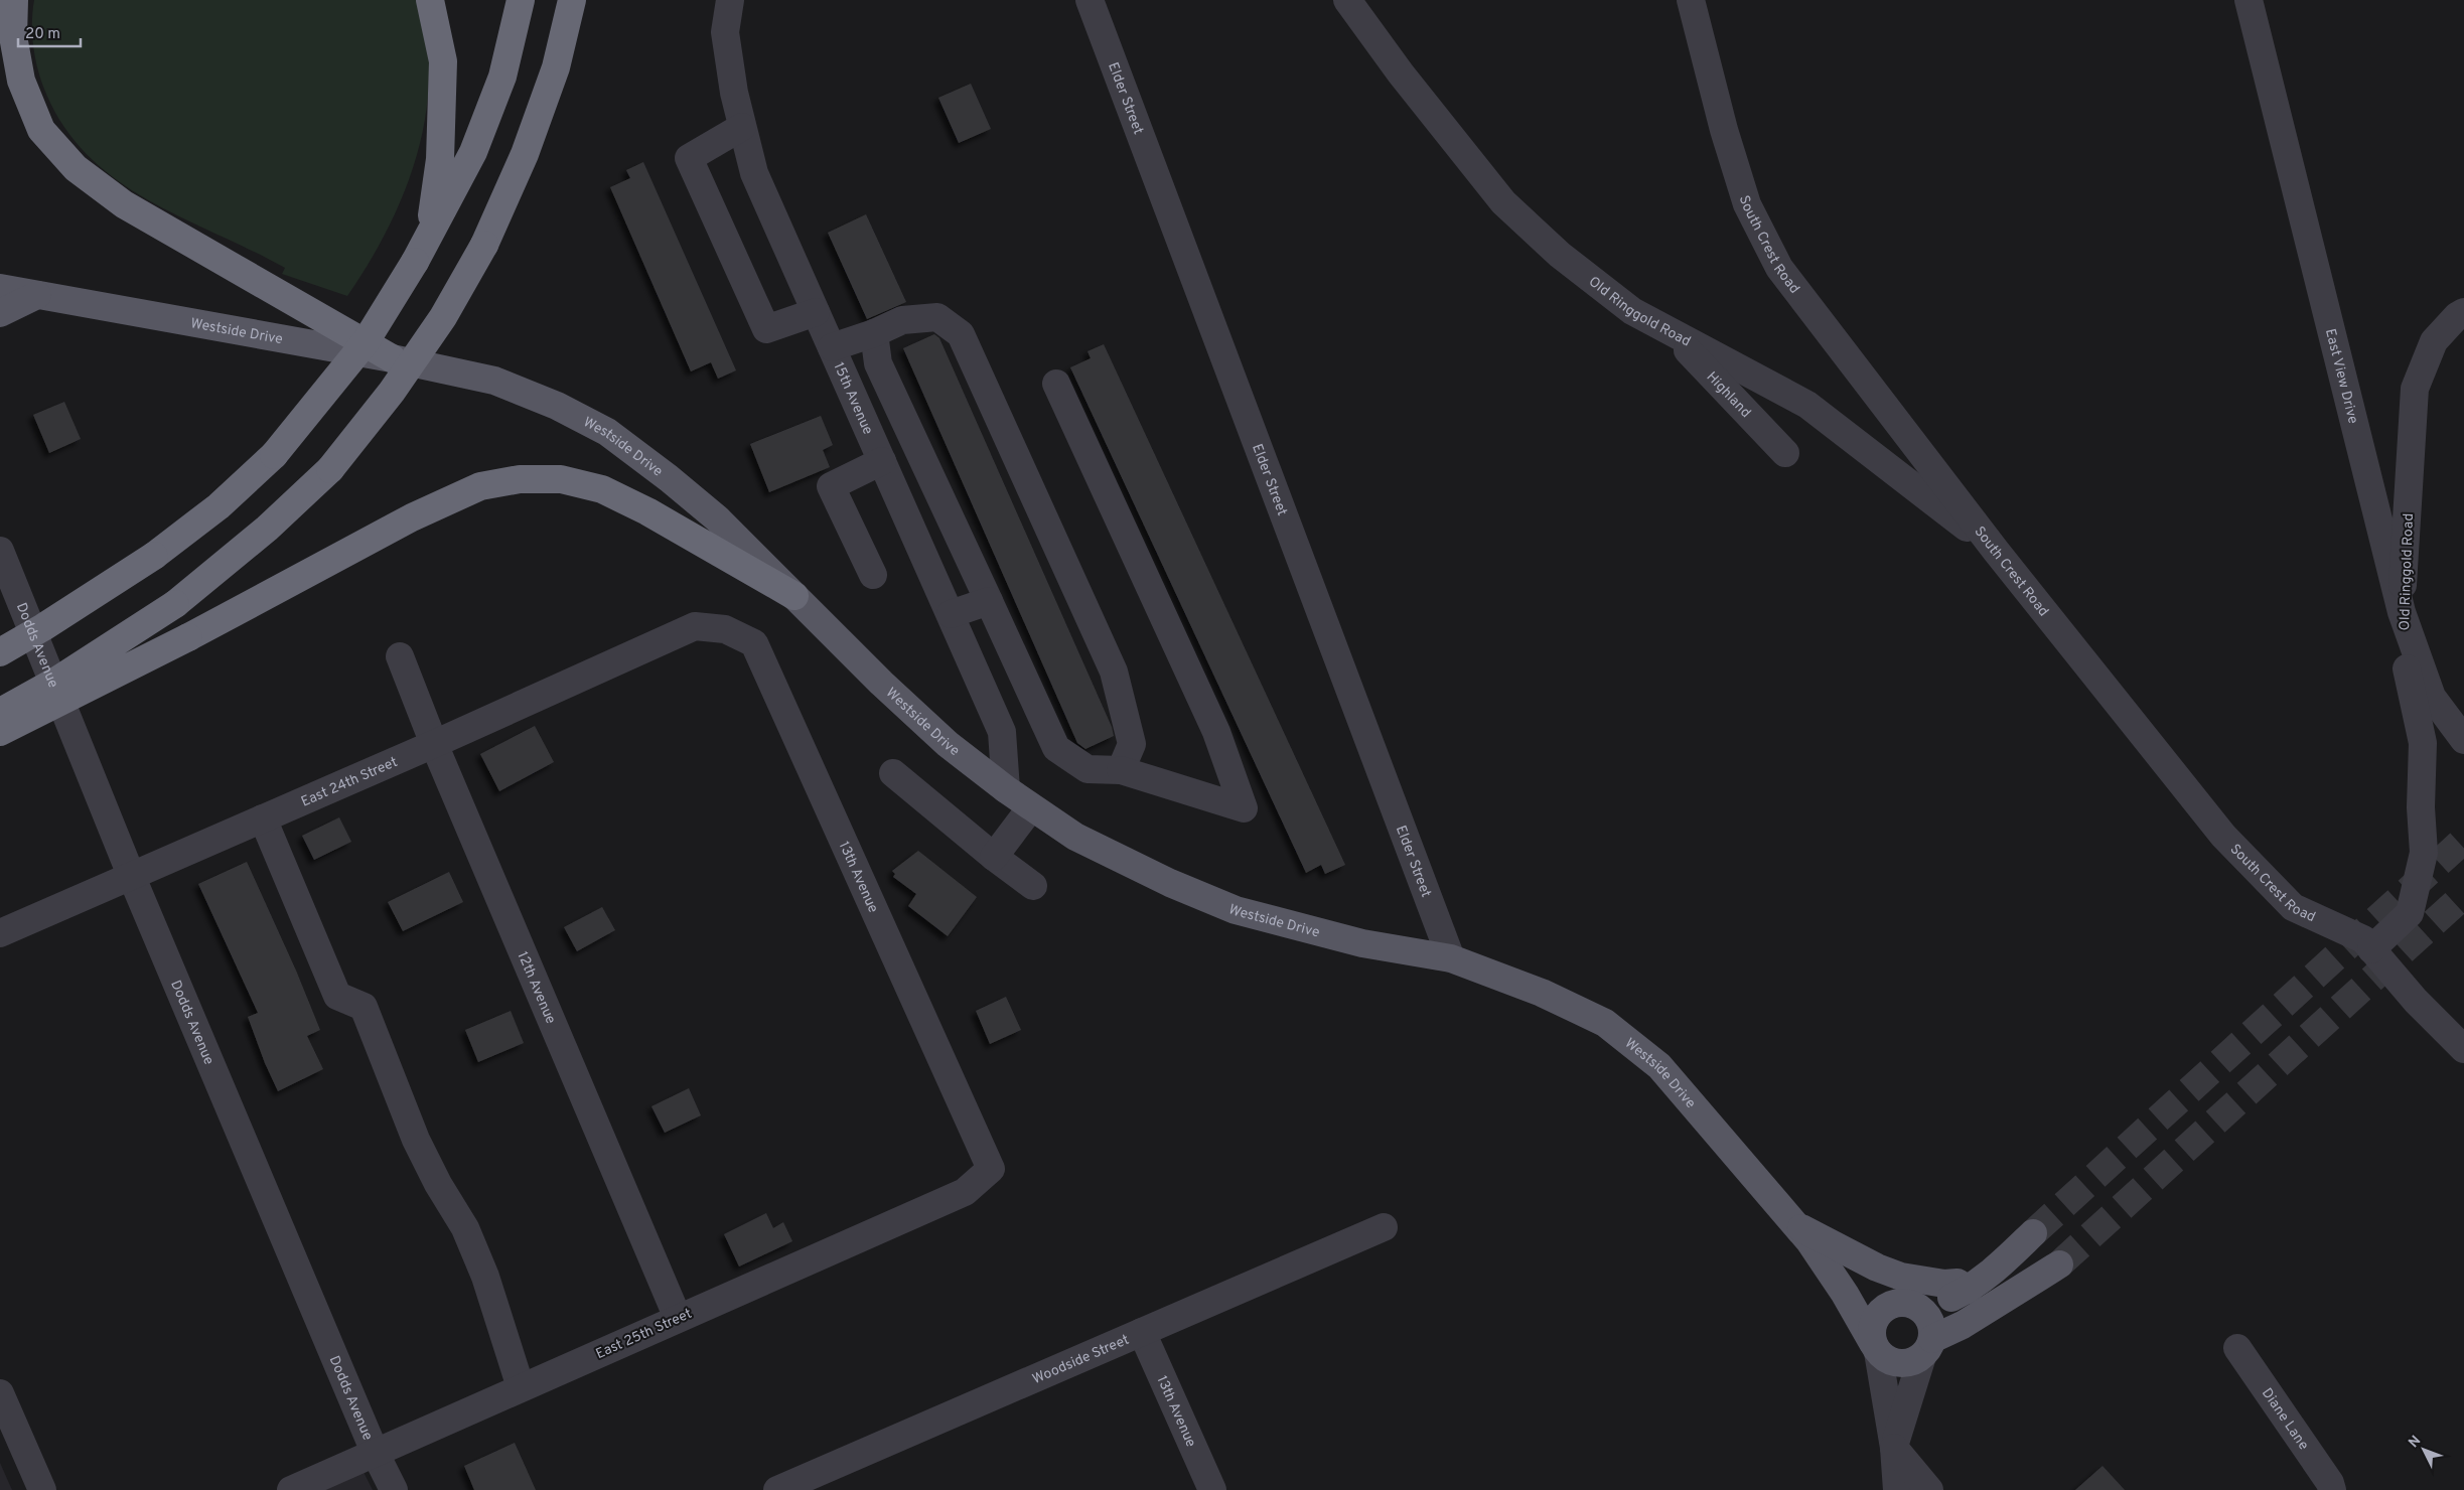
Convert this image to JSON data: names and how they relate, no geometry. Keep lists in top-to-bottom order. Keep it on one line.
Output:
{"streets":{"main road":["Westside Drive"],"street":["Elder Street","South Crest Road","Old Ringgold Road","East View Drive","Highland","15th Avenue","Dodds Avenue","East 24th Street","13th Avenue","12th Avenue","East 25th Street","Woodside Street","Diane Lane"]},"crossings":[["Elder Street","Westside Drive"],["South Crest Road","Old Ringgold Road"],["Old Ringgold Road","East View Drive"],["Old Ringgold Road","Highland"],["Westside Drive","15th Avenue"],["Dodds Avenue","East 24th Street"],["Dodds Avenue","East 25th Street"],["East 24th Street","13th Avenue"],["East 24th Street","12th Avenue"],["13th Avenue","East 25th Street"],["13th Avenue","Woodside Street"],["12th Avenue","East 25th Street"]],"scale_bar":"20 m","north":"top left"}
